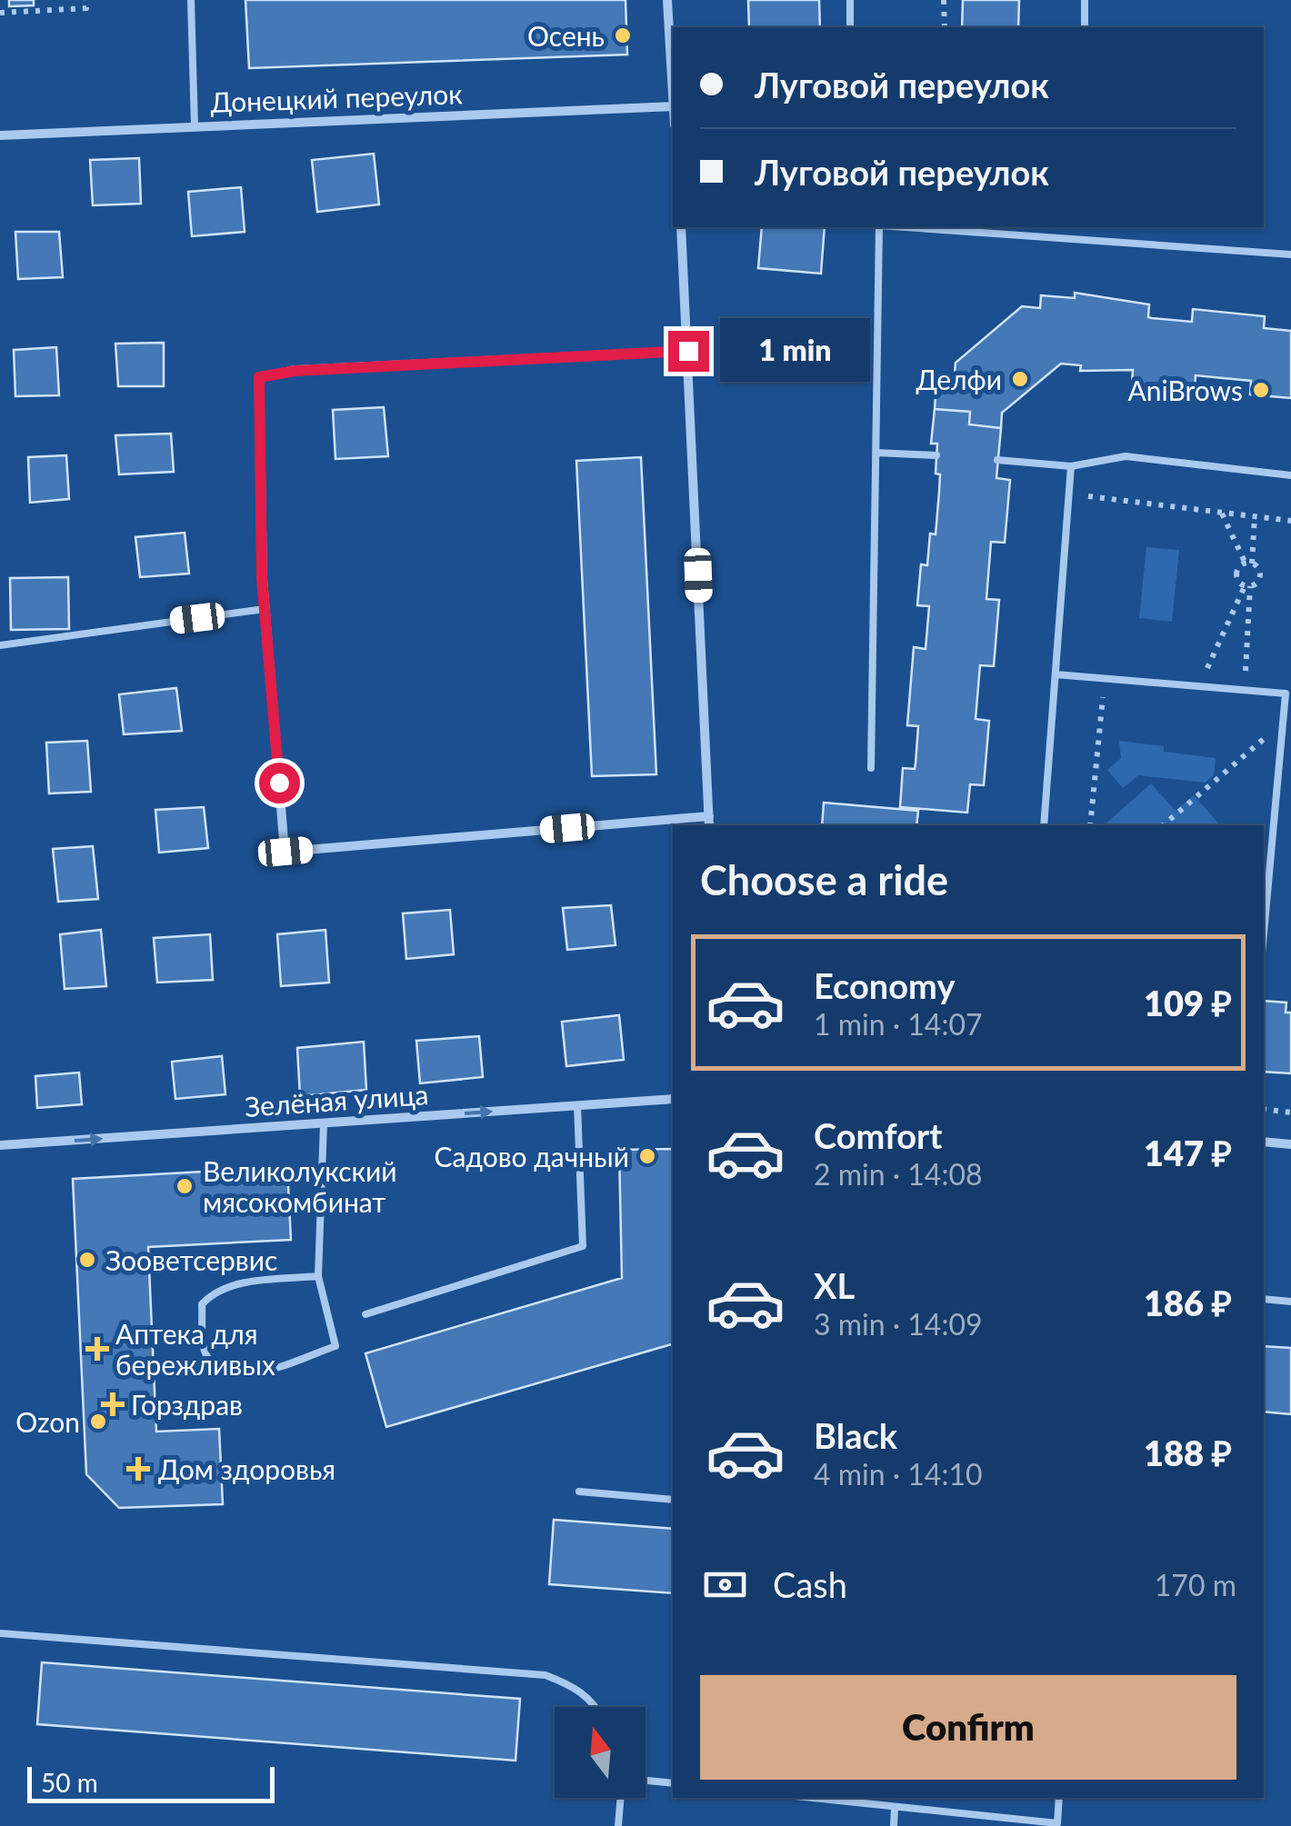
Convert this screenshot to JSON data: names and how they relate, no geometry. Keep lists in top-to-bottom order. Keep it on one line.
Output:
{"streets":{"street":["Донецкий переулок","Зелёная улица"]},"one_way":["Зелёная улица"],"places":{"other":["Осень","Делфи","AniBrows","Садово дачный","Великолукский мясокомбинат","Зооветсервис","Ozon"],"health":["Аптека для бережливых","Горздрав","Дом здоровья"]},"scale_bar":"50 m","north":"top","page":{"banner":["Луговой переулок","Луговой переулок"],"bubble":"1 min","heading":"Choose a ride","list":[{"name":"Economy","note":"1 min · 14:07","value":"109 ₽"},{"name":"Comfort","note":"2 min · 14:08","value":"147 ₽"},{"name":"XL","note":"3 min · 14:09","value":"186 ₽"},{"name":"Black","note":"4 min · 14:10","value":"188 ₽"}],"pay":["Cash","170 m"],"buttons":"Confirm","scale":"50 m"}}
